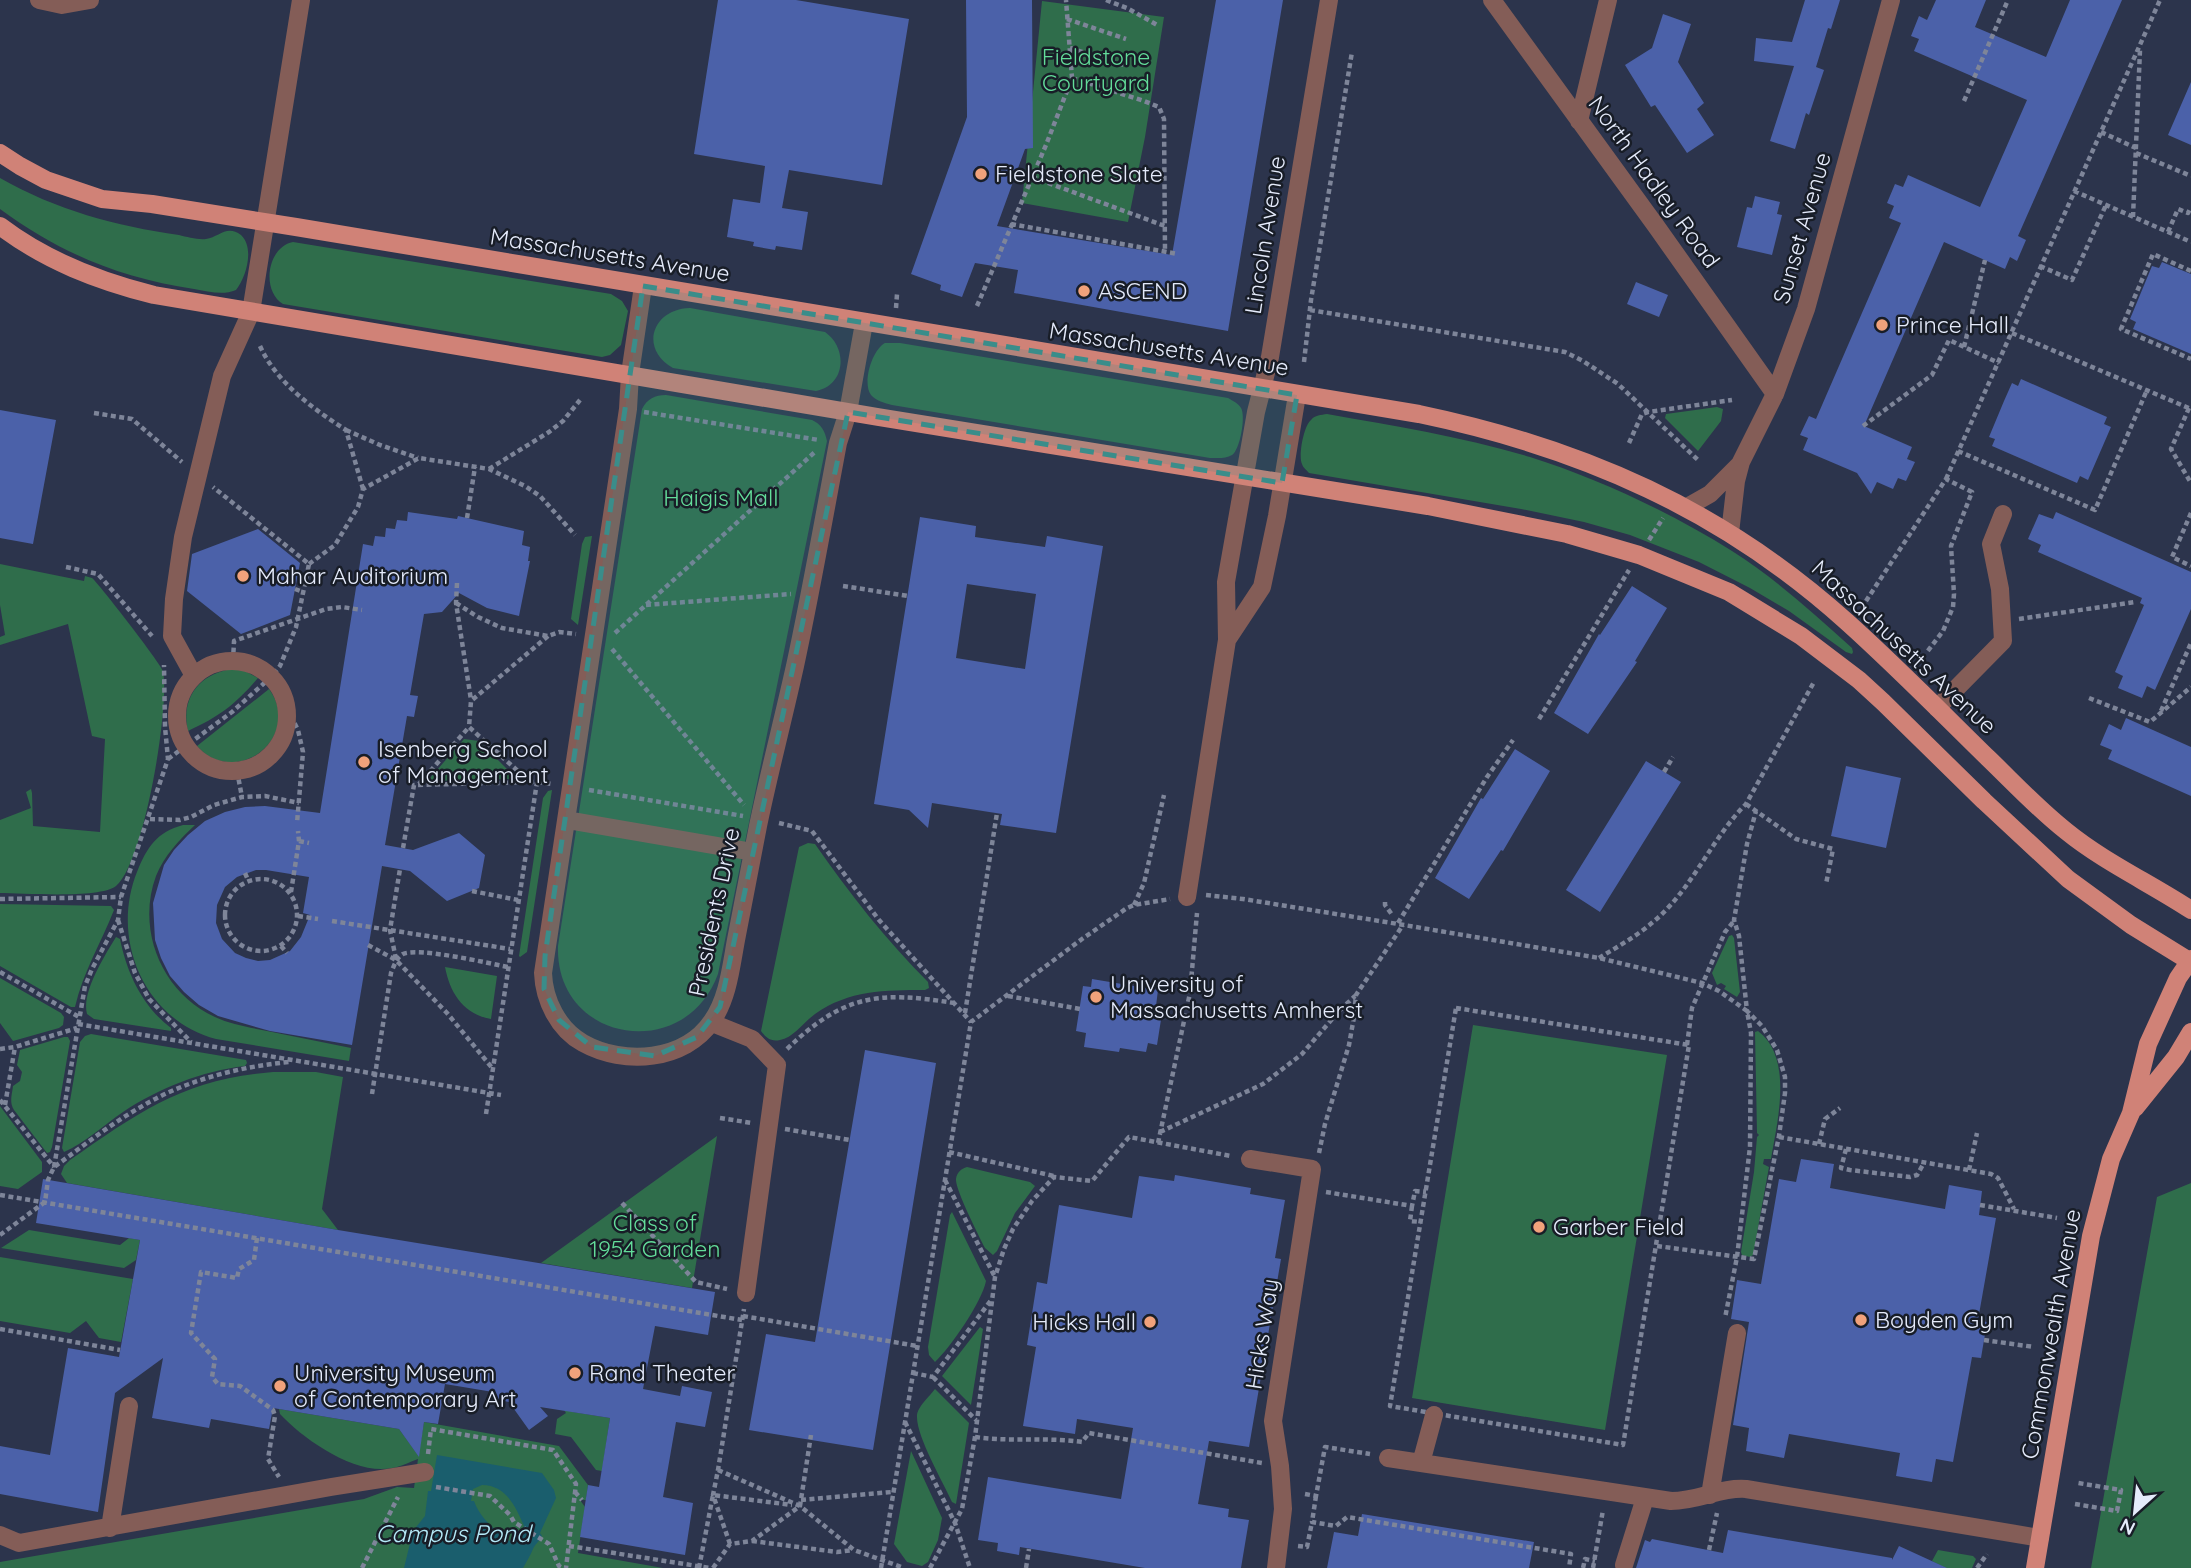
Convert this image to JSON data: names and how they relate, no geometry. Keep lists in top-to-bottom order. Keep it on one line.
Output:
{"streets":{"main road":["Massachusetts Avenue","Commonwealth Avenue"],"street":["North Hadley Road","Sunset Avenue","Lincoln Avenue","Presidents Drive","Hicks Way"]},"crossings":[["North Hadley Road","Sunset Avenue"],["Sunset Avenue","Massachusetts Avenue"],["Lincoln Avenue","Massachusetts Avenue"],["Massachusetts Avenue","Presidents Drive"]],"water":["Campus Pond"],"parks":["Fieldstone Courtyard","Haigis Mall","Class of 1954 Garden"],"places":["Fieldstone Slate","ASCEND","Prince Hall","Mahar Auditorium","Isenberg School of Management","University of Massachusetts Amherst","Garber Field","Boyden Gym","Hicks Hall","Rand Theater","University Museum of Contemporary Art"],"north":"bottom left"}
